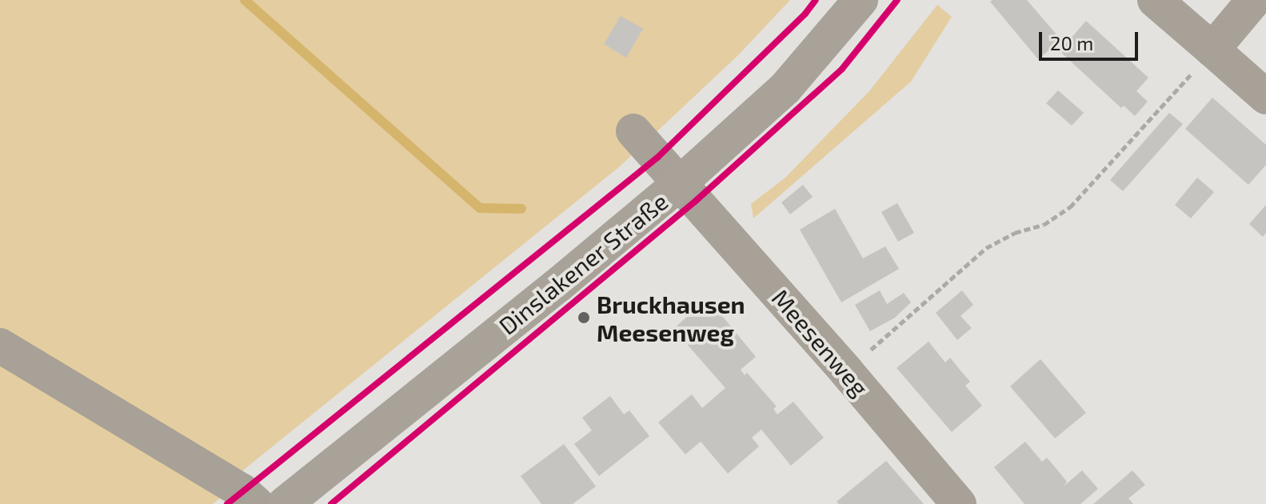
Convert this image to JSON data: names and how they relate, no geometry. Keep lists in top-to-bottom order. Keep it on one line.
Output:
{"streets":{"main road":["Dinslakener Straße"],"street":["Meesenweg"]},"crossings":[["Dinslakener Straße","Meesenweg"]],"places":["Bruckhausen Meesenweg"],"scale_bar":"20 m"}
